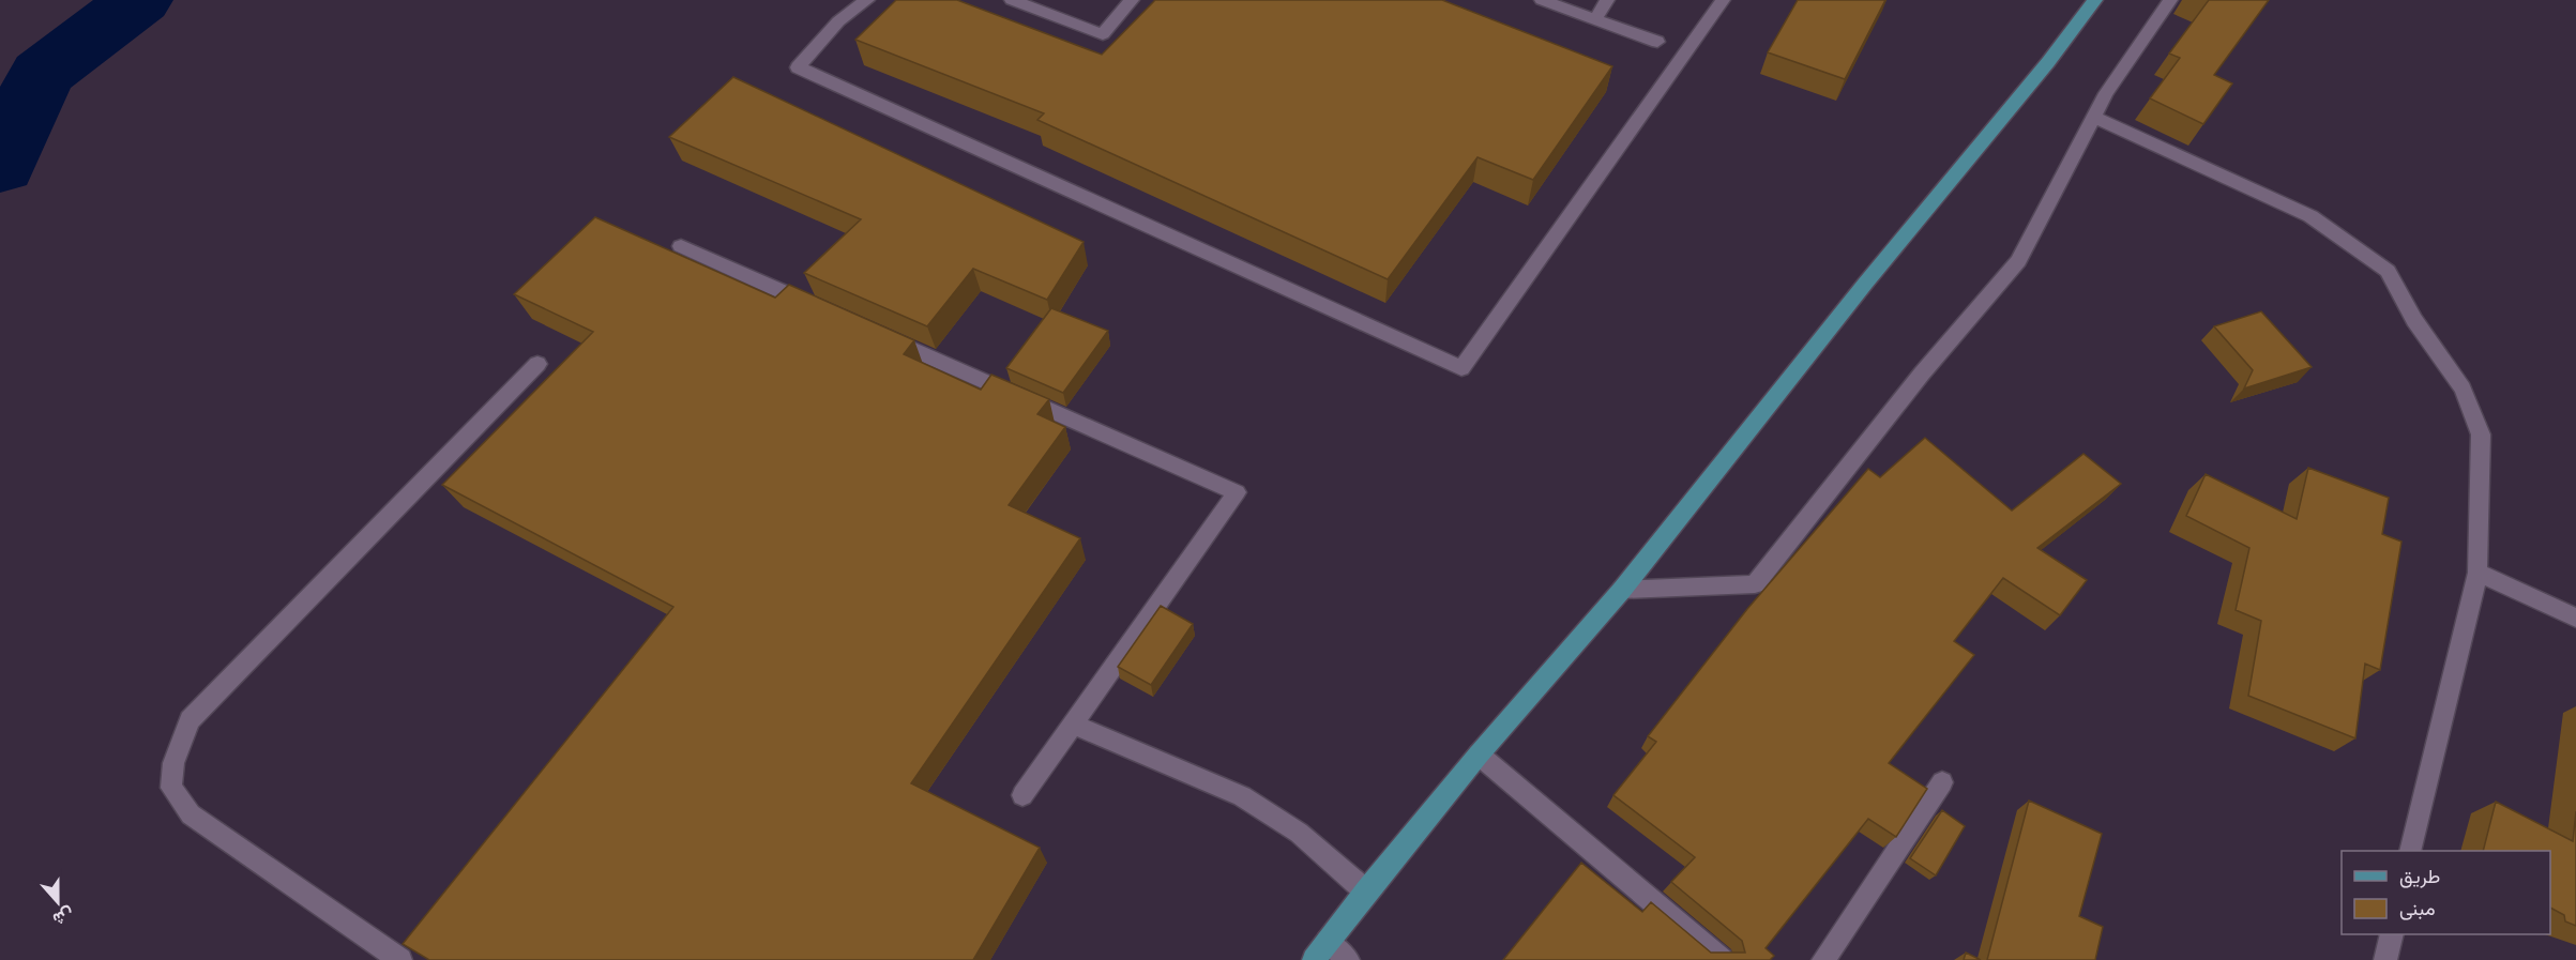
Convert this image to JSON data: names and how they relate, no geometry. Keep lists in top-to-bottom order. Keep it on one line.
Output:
{"legend":["طريق","مبنى"],"north":"bottom"}
